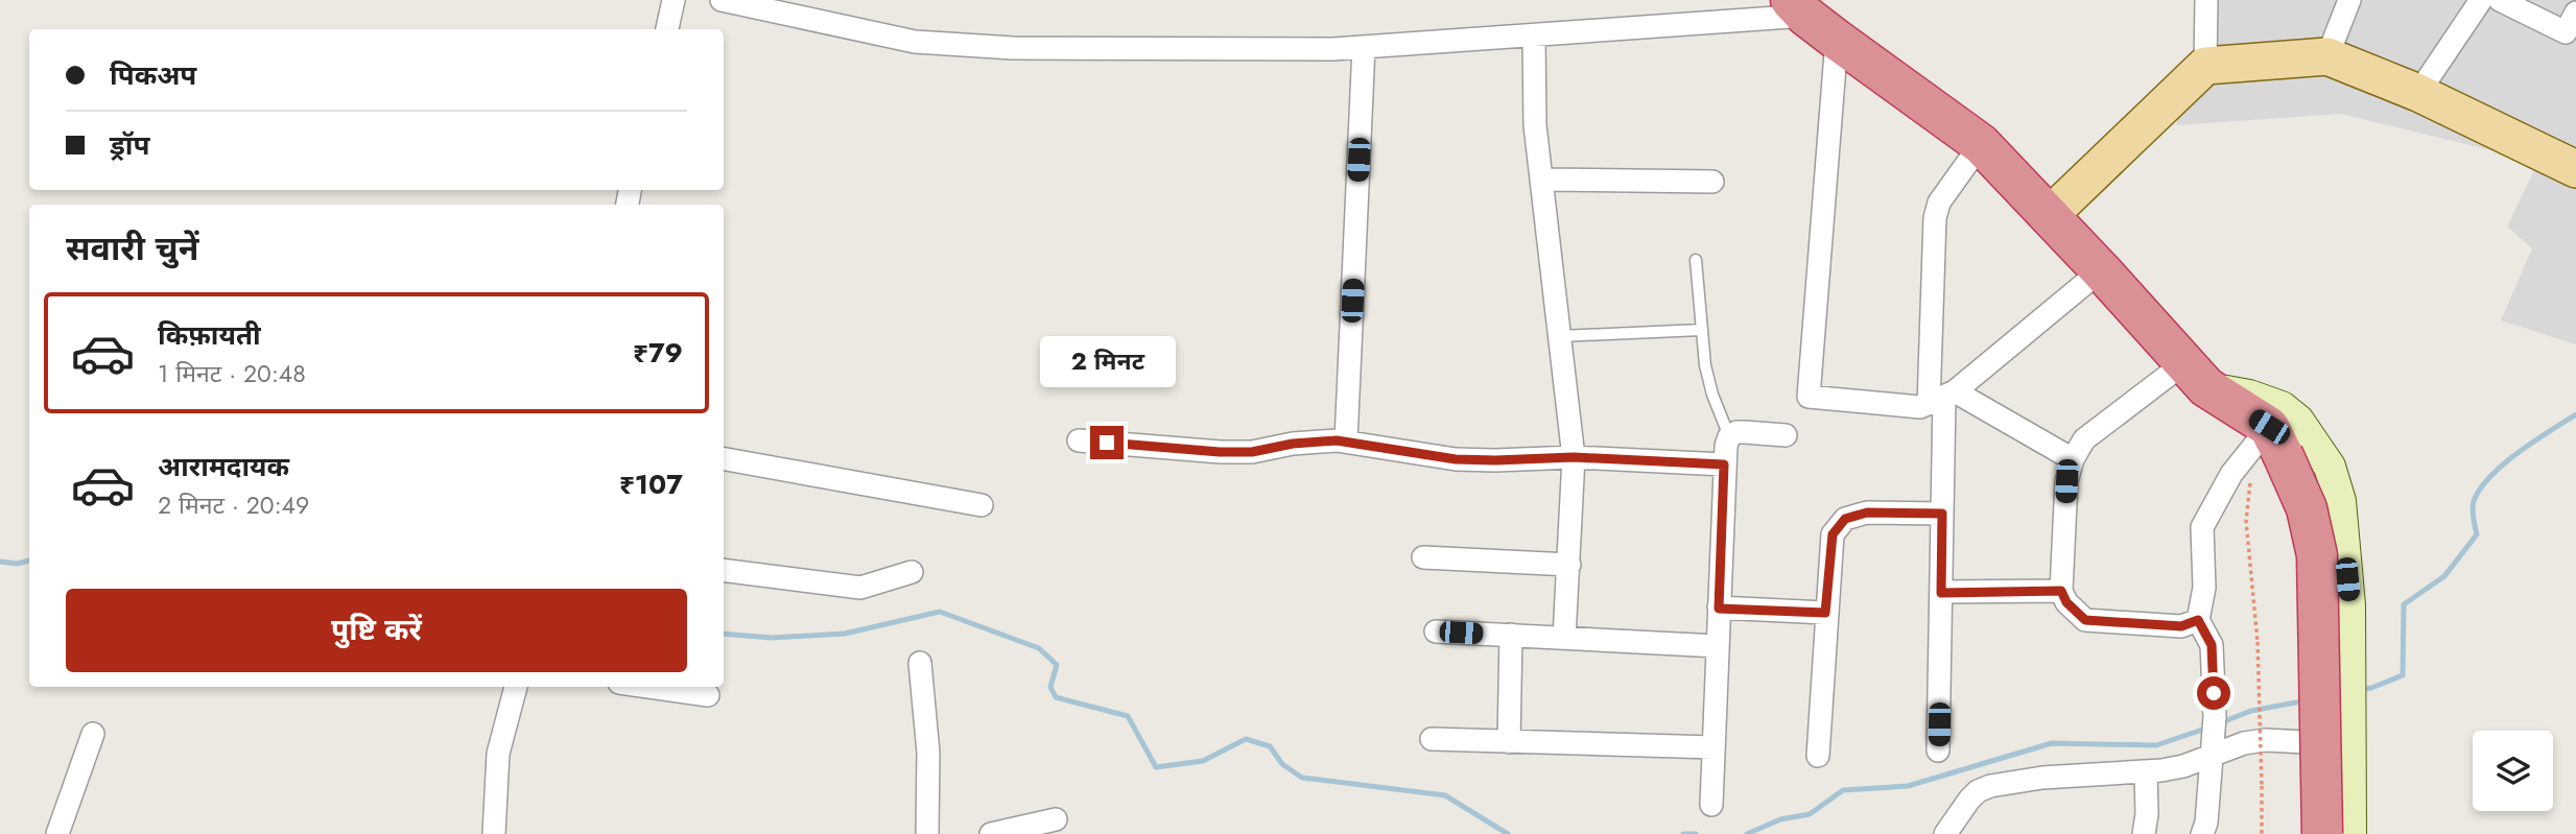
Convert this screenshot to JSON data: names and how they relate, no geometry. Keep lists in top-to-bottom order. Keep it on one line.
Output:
{"page":{"banner":["पिकअप","ड्रॉप"],"heading":"सवारी चुनें","list":[{"name":"किफ़ायती","note":"1 मिनट · 20:48","value":"₹79"},{"name":"आरामदायक","note":"2 मिनट · 20:49","value":"₹107"}],"bubble":"2 मिनट","buttons":"पुष्टि करें"}}
